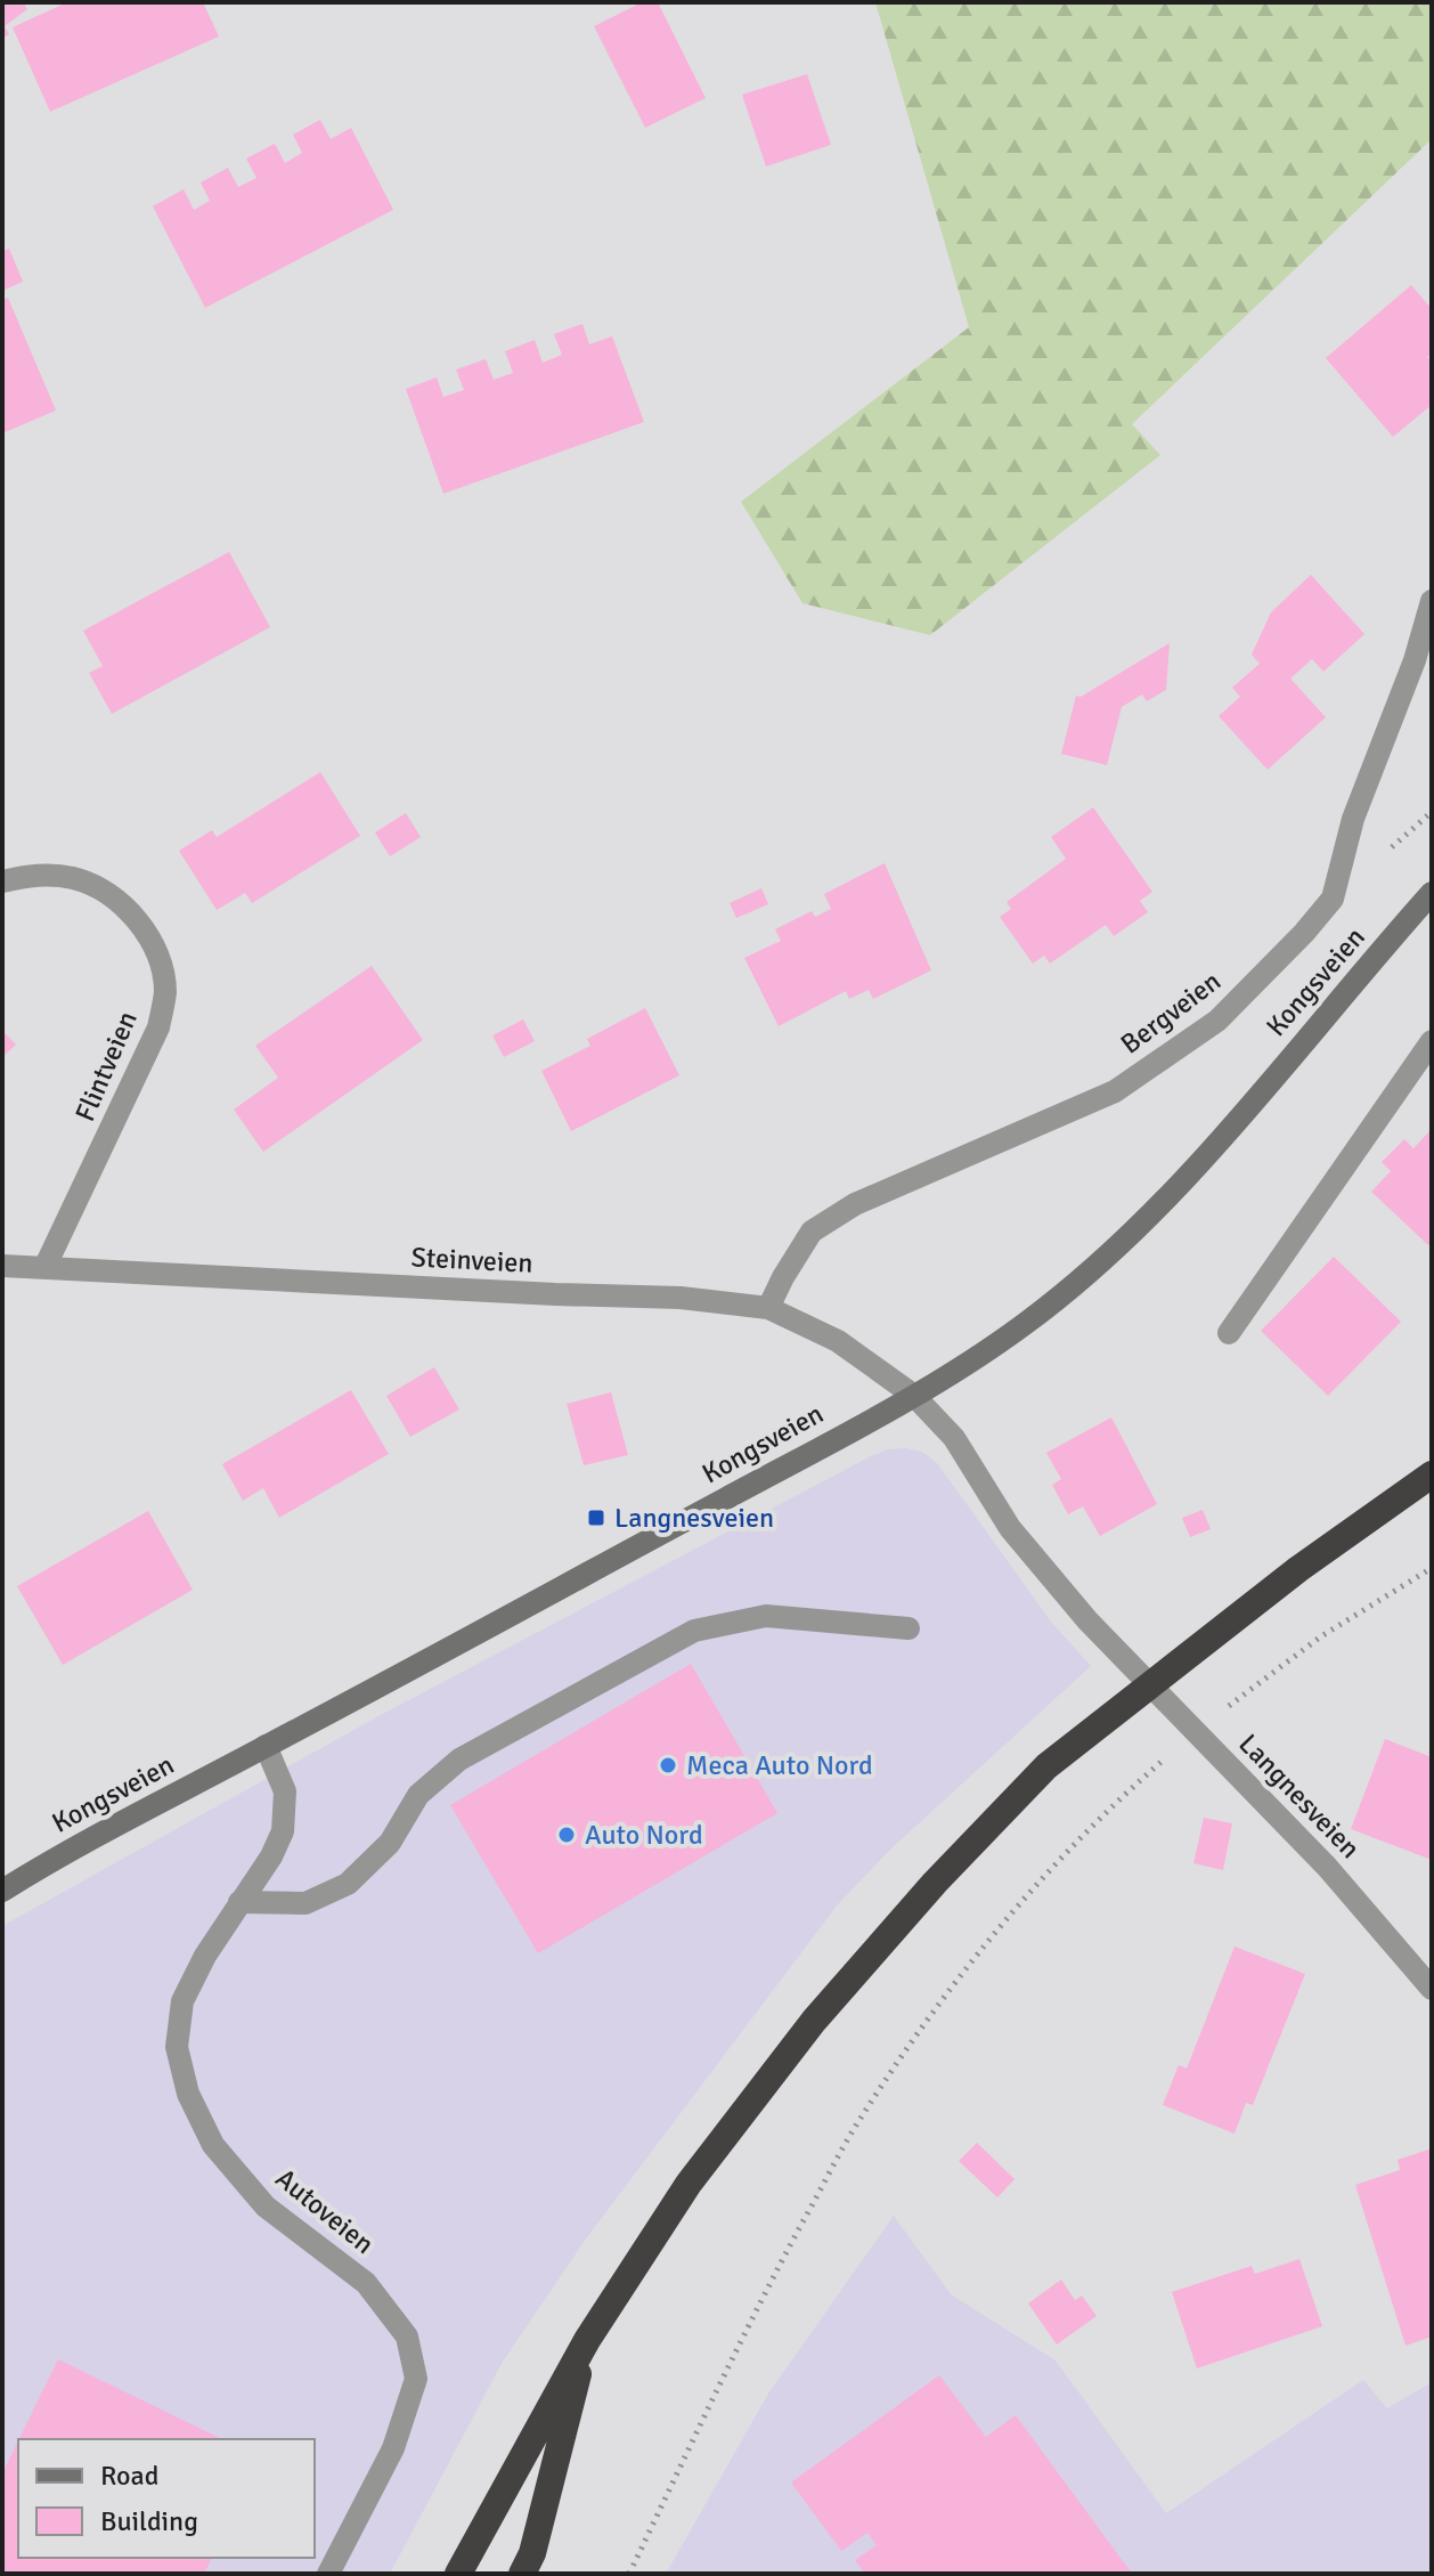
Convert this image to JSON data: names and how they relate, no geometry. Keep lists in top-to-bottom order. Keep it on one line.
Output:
{"streets":{"main road":["Kongsveien"],"street":["Bergveien","Flintveien","Steinveien","Langnesveien","Autoveien"]},"crossings":[["Kongsveien","Steinveien"],["Kongsveien","Langnesveien"],["Kongsveien","Autoveien"],["Bergveien","Steinveien"],["Flintveien","Steinveien"],["Steinveien","Langnesveien"]],"places":{"transit":["Langnesveien"],"other":["Meca Auto Nord","Auto Nord"]},"legend":["Road","Building"]}
